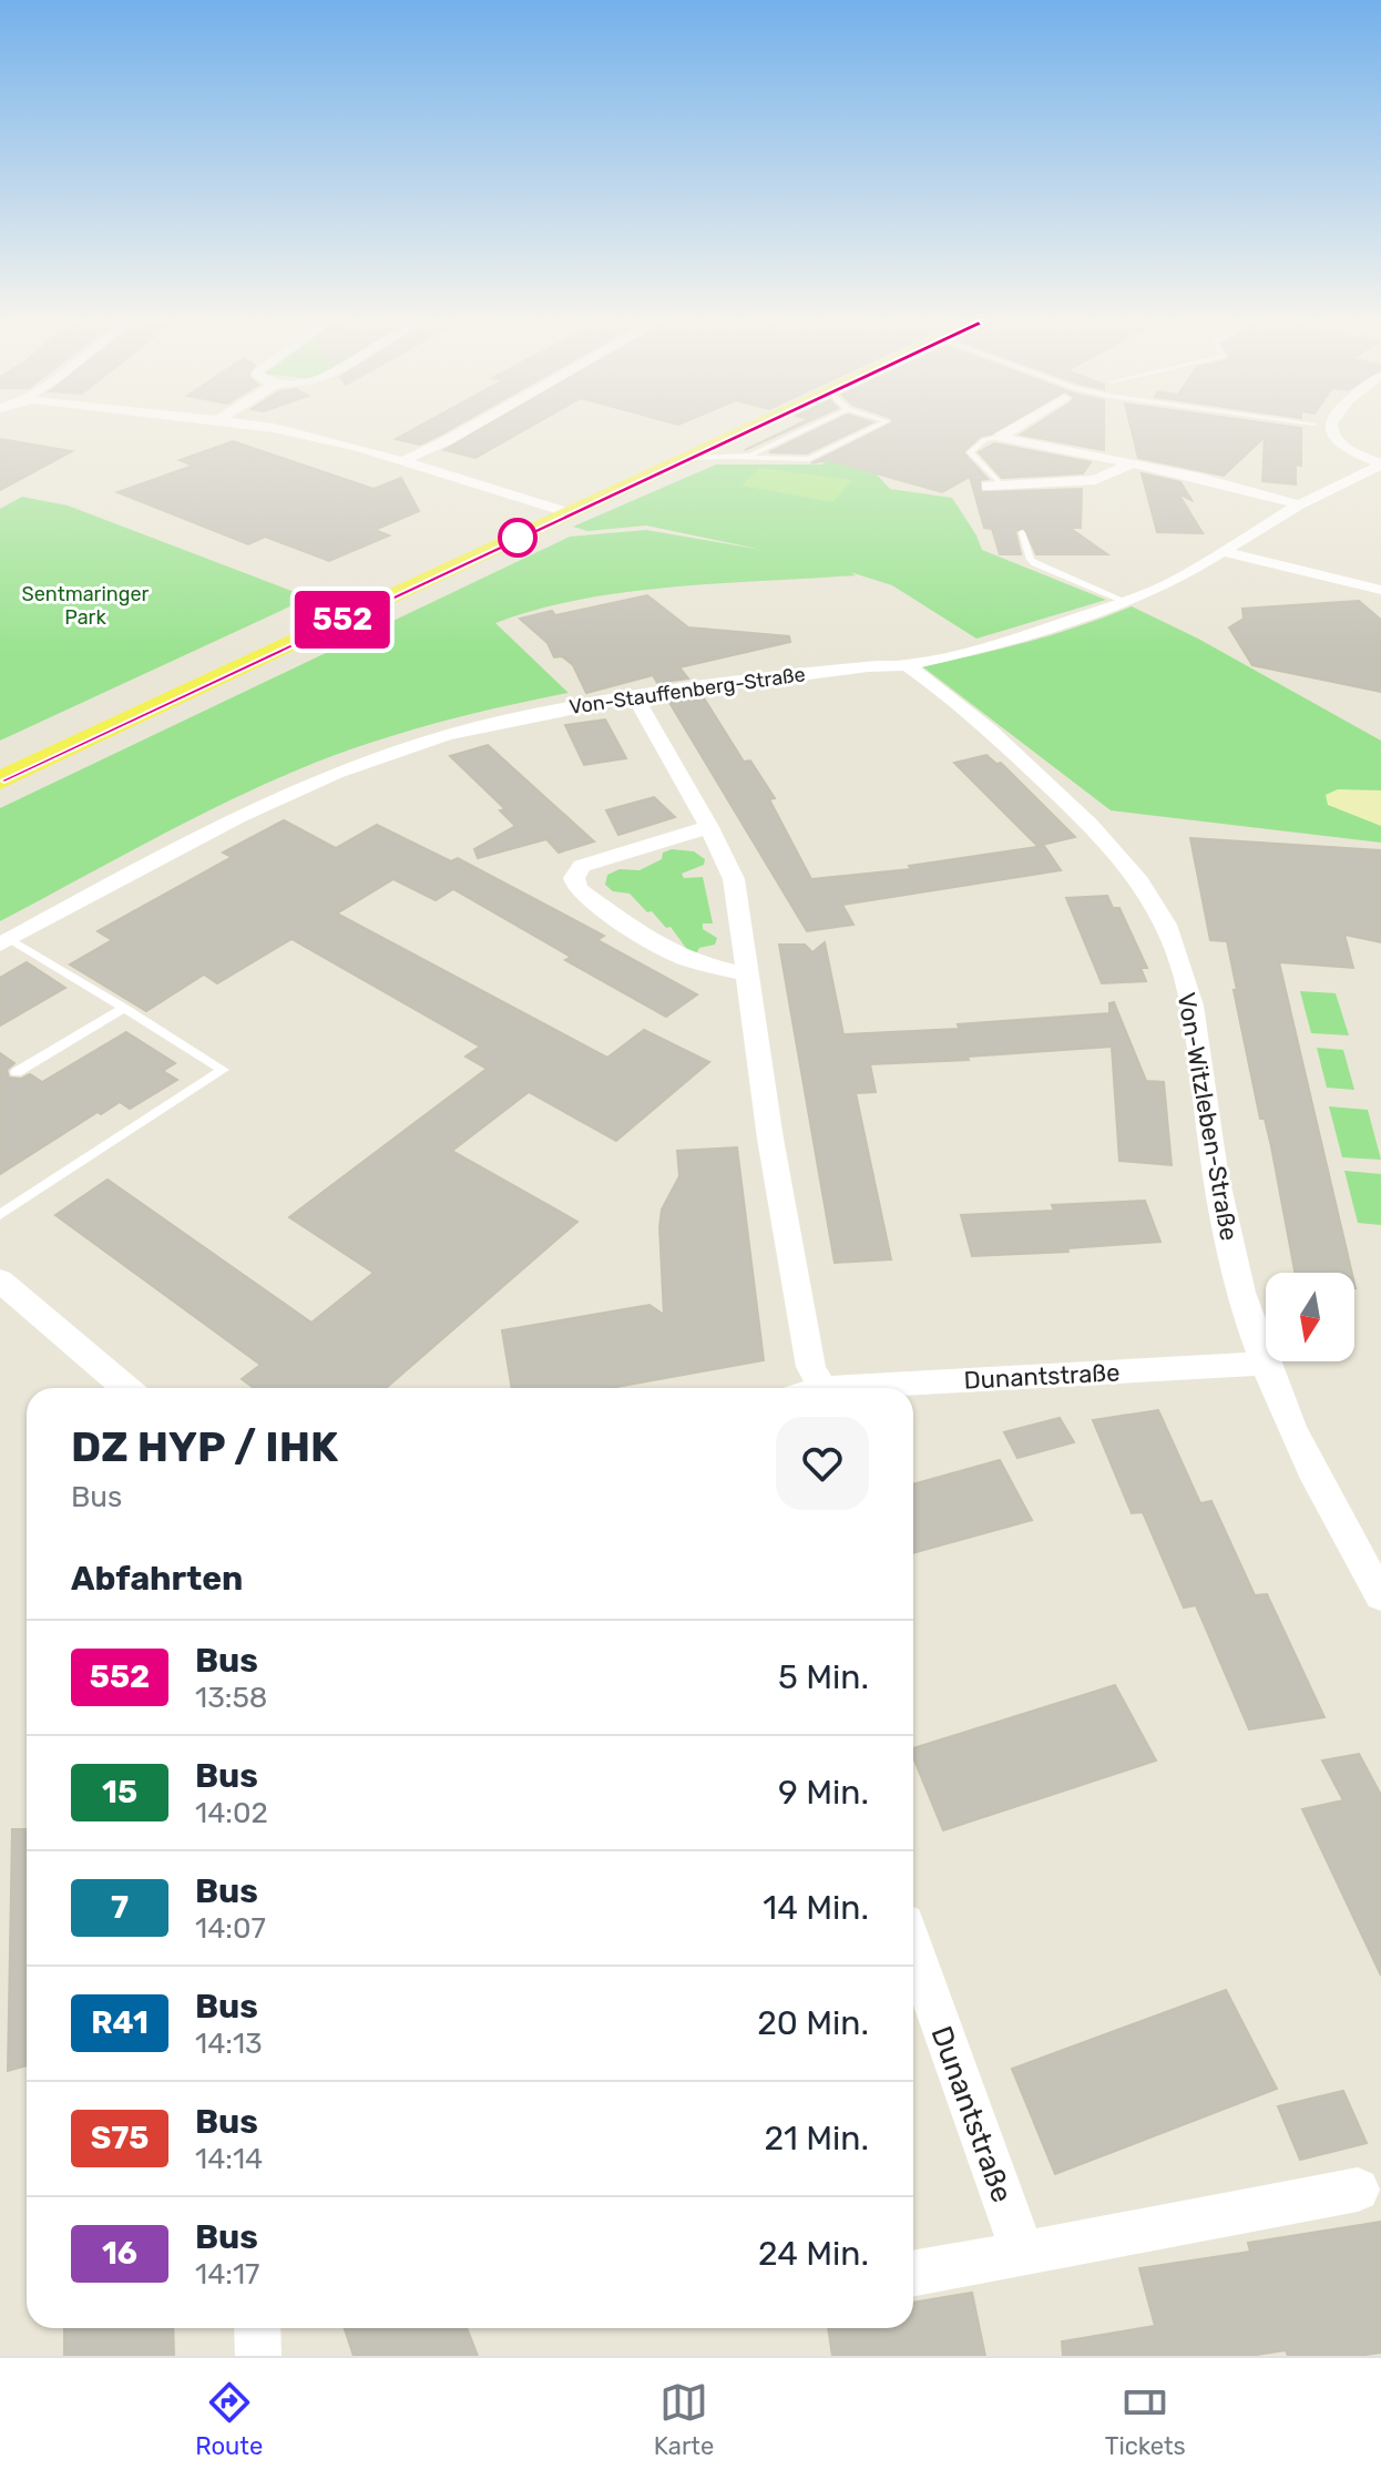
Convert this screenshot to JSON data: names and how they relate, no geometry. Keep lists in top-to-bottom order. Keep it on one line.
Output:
{"streets":{"street":["Von-Stauffenberg-Straße","Von-Witzleben-Straße","Dunantstraße"]},"crossings":[["Von-Stauffenberg-Straße","Von-Witzleben-Straße"],["Von-Stauffenberg-Straße","Dunantstraße"],["Von-Witzleben-Straße","Dunantstraße"]],"parks":["Sentmaringer Park"],"lines":["bus line 552"],"north":"bottom","page":{"on_map":"552","heading":[["DZ HYP / IHK","Bus"],"Abfahrten"],"list":[{"mark":"552","name":"Bus","note":"13:58","value":"5 Min."},{"mark":"15","name":"Bus","note":"14:02","value":"9 Min."},{"mark":"7","name":"Bus","note":"14:07","value":"14 Min."},{"mark":"R41","name":"Bus","note":"14:13","value":"20 Min."},{"mark":"S75","name":"Bus","note":"14:14","value":"21 Min."},{"mark":"16","name":"Bus","note":"14:17","value":"24 Min."}],"tabs":["Route","Karte","Tickets"]}}
